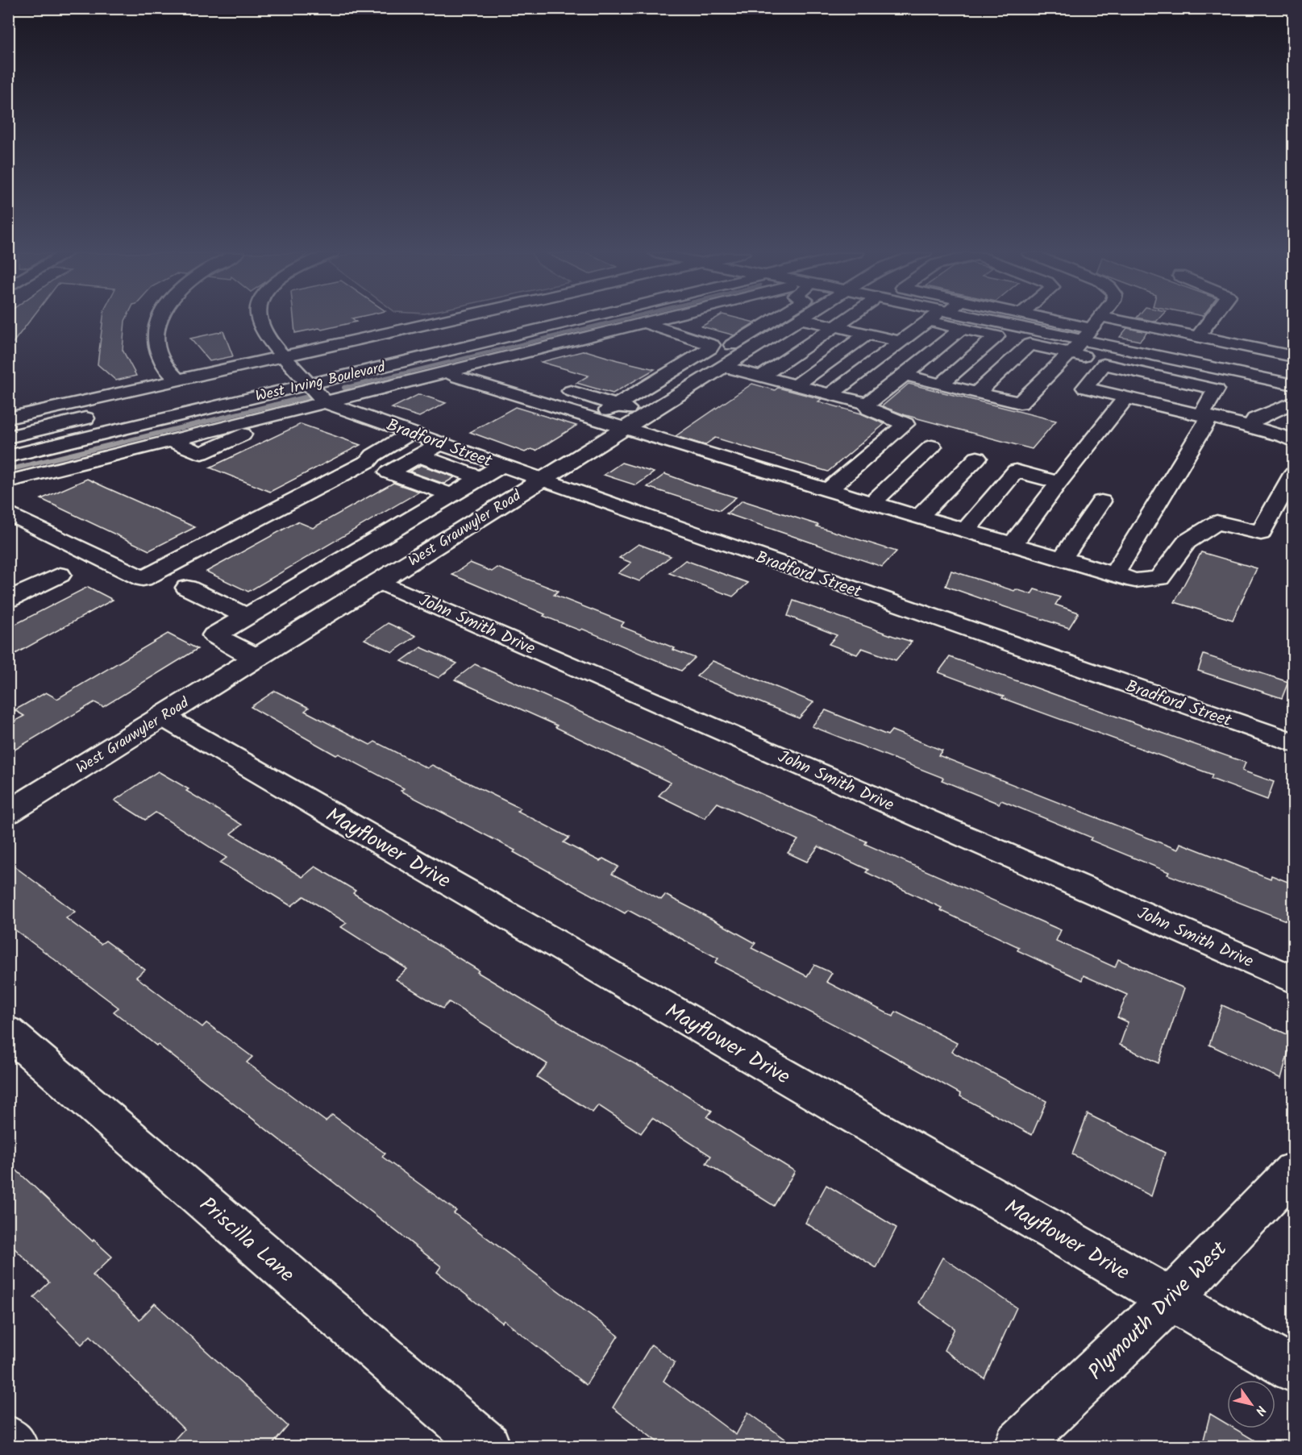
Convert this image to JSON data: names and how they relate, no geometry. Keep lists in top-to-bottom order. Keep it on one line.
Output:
{"streets":{"street":["West Irving Boulevard","Bradford Street","West Grauwyler Road","John Smith Drive","Mayflower Drive","Priscilla Lane","Plymouth Drive West"]},"crossings":[["West Irving Boulevard","Bradford Street"],["Bradford Street","West Grauwyler Road"],["West Grauwyler Road","John Smith Drive"],["West Grauwyler Road","Mayflower Drive"],["Mayflower Drive","Plymouth Drive West"]],"north":"bottom right"}
